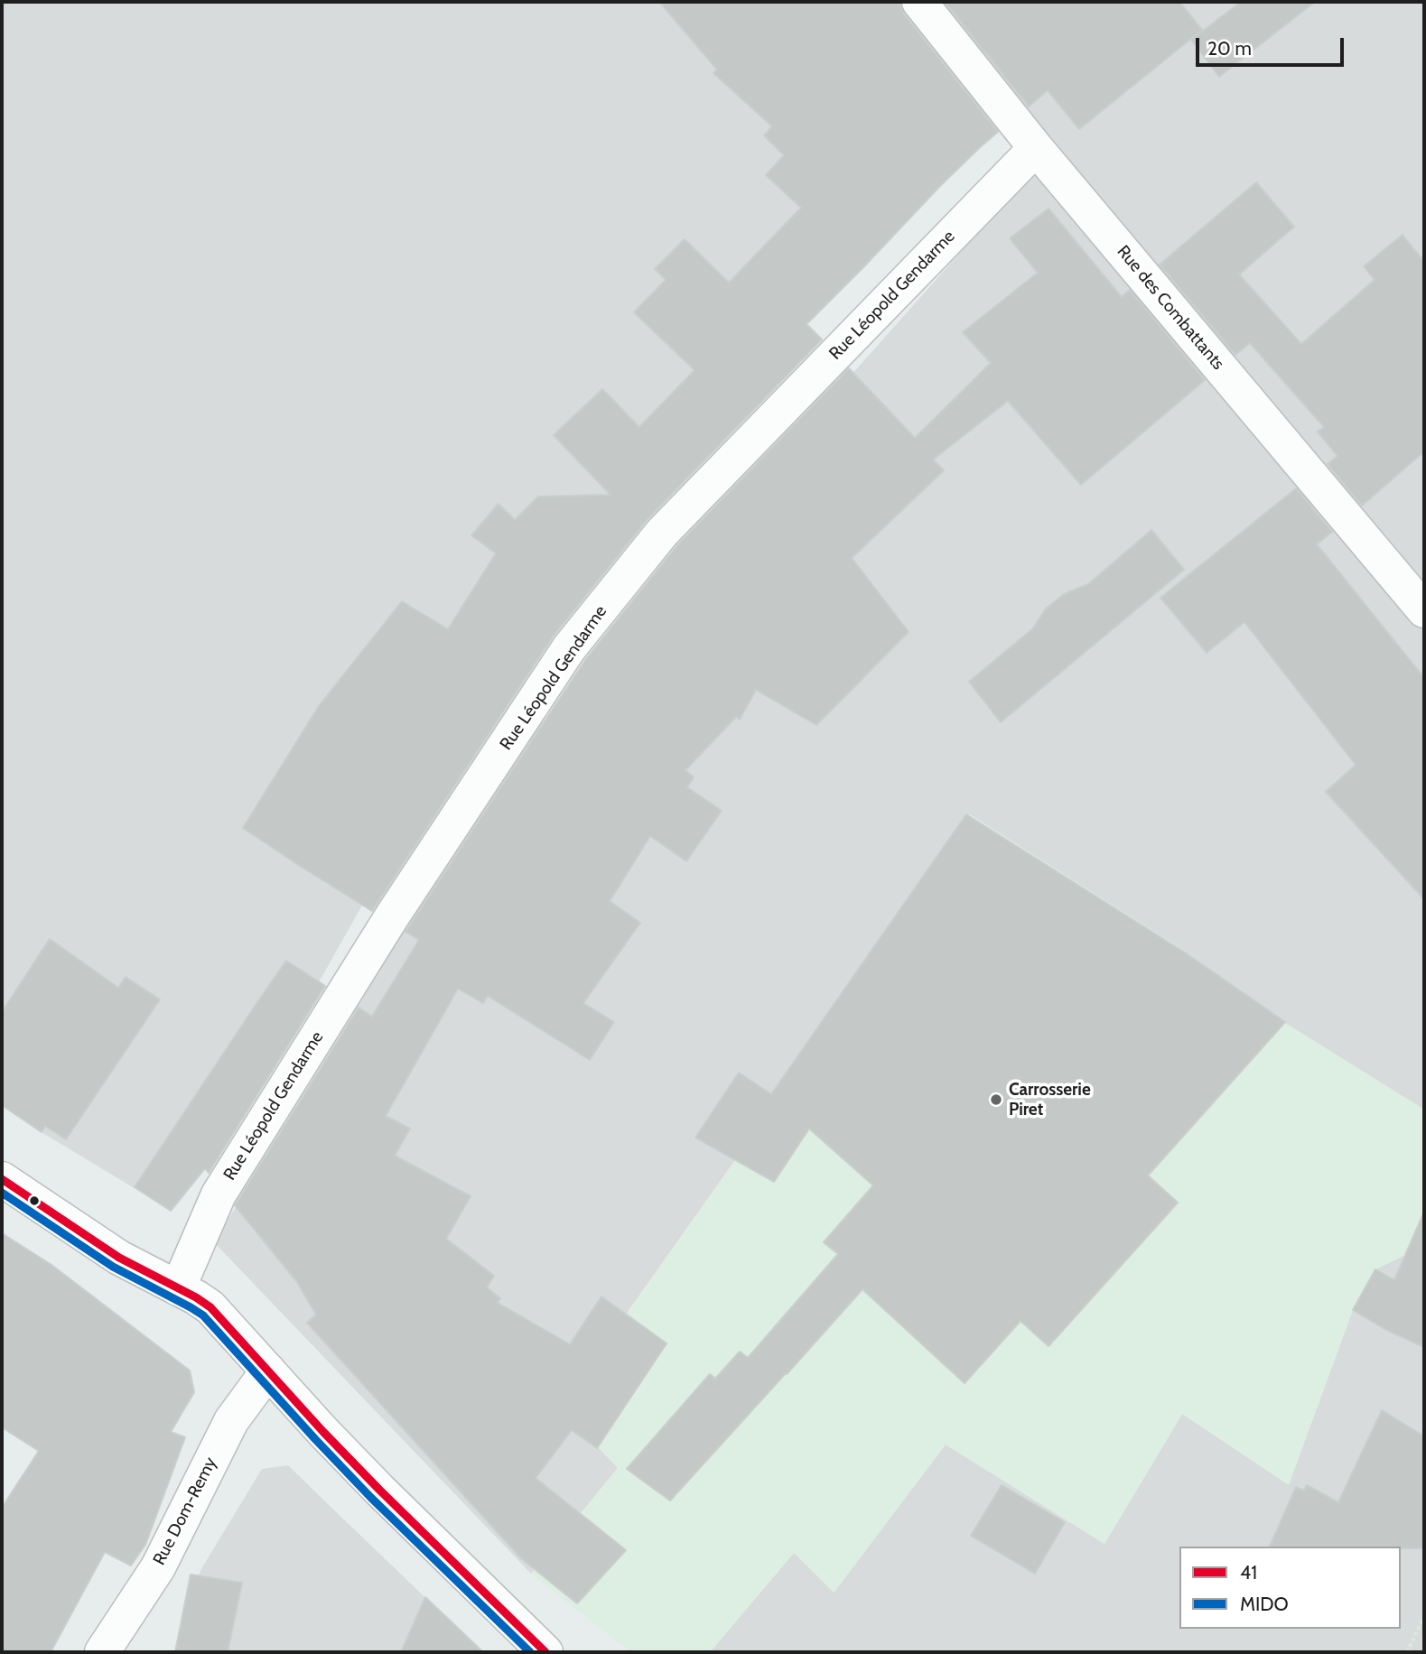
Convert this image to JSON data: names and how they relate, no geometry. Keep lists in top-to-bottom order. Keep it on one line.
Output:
{"streets":{"street":["Rue Léopold Gendarme","Rue des Combattants","Rue Dom-Remy"]},"crossings":[["Rue Léopold Gendarme","Rue des Combattants"]],"places":["Carrosserie Piret"],"lines":["transit line 41","transit line MIDO"],"legend":["41","MIDO"],"scale_bar":"20 m"}
